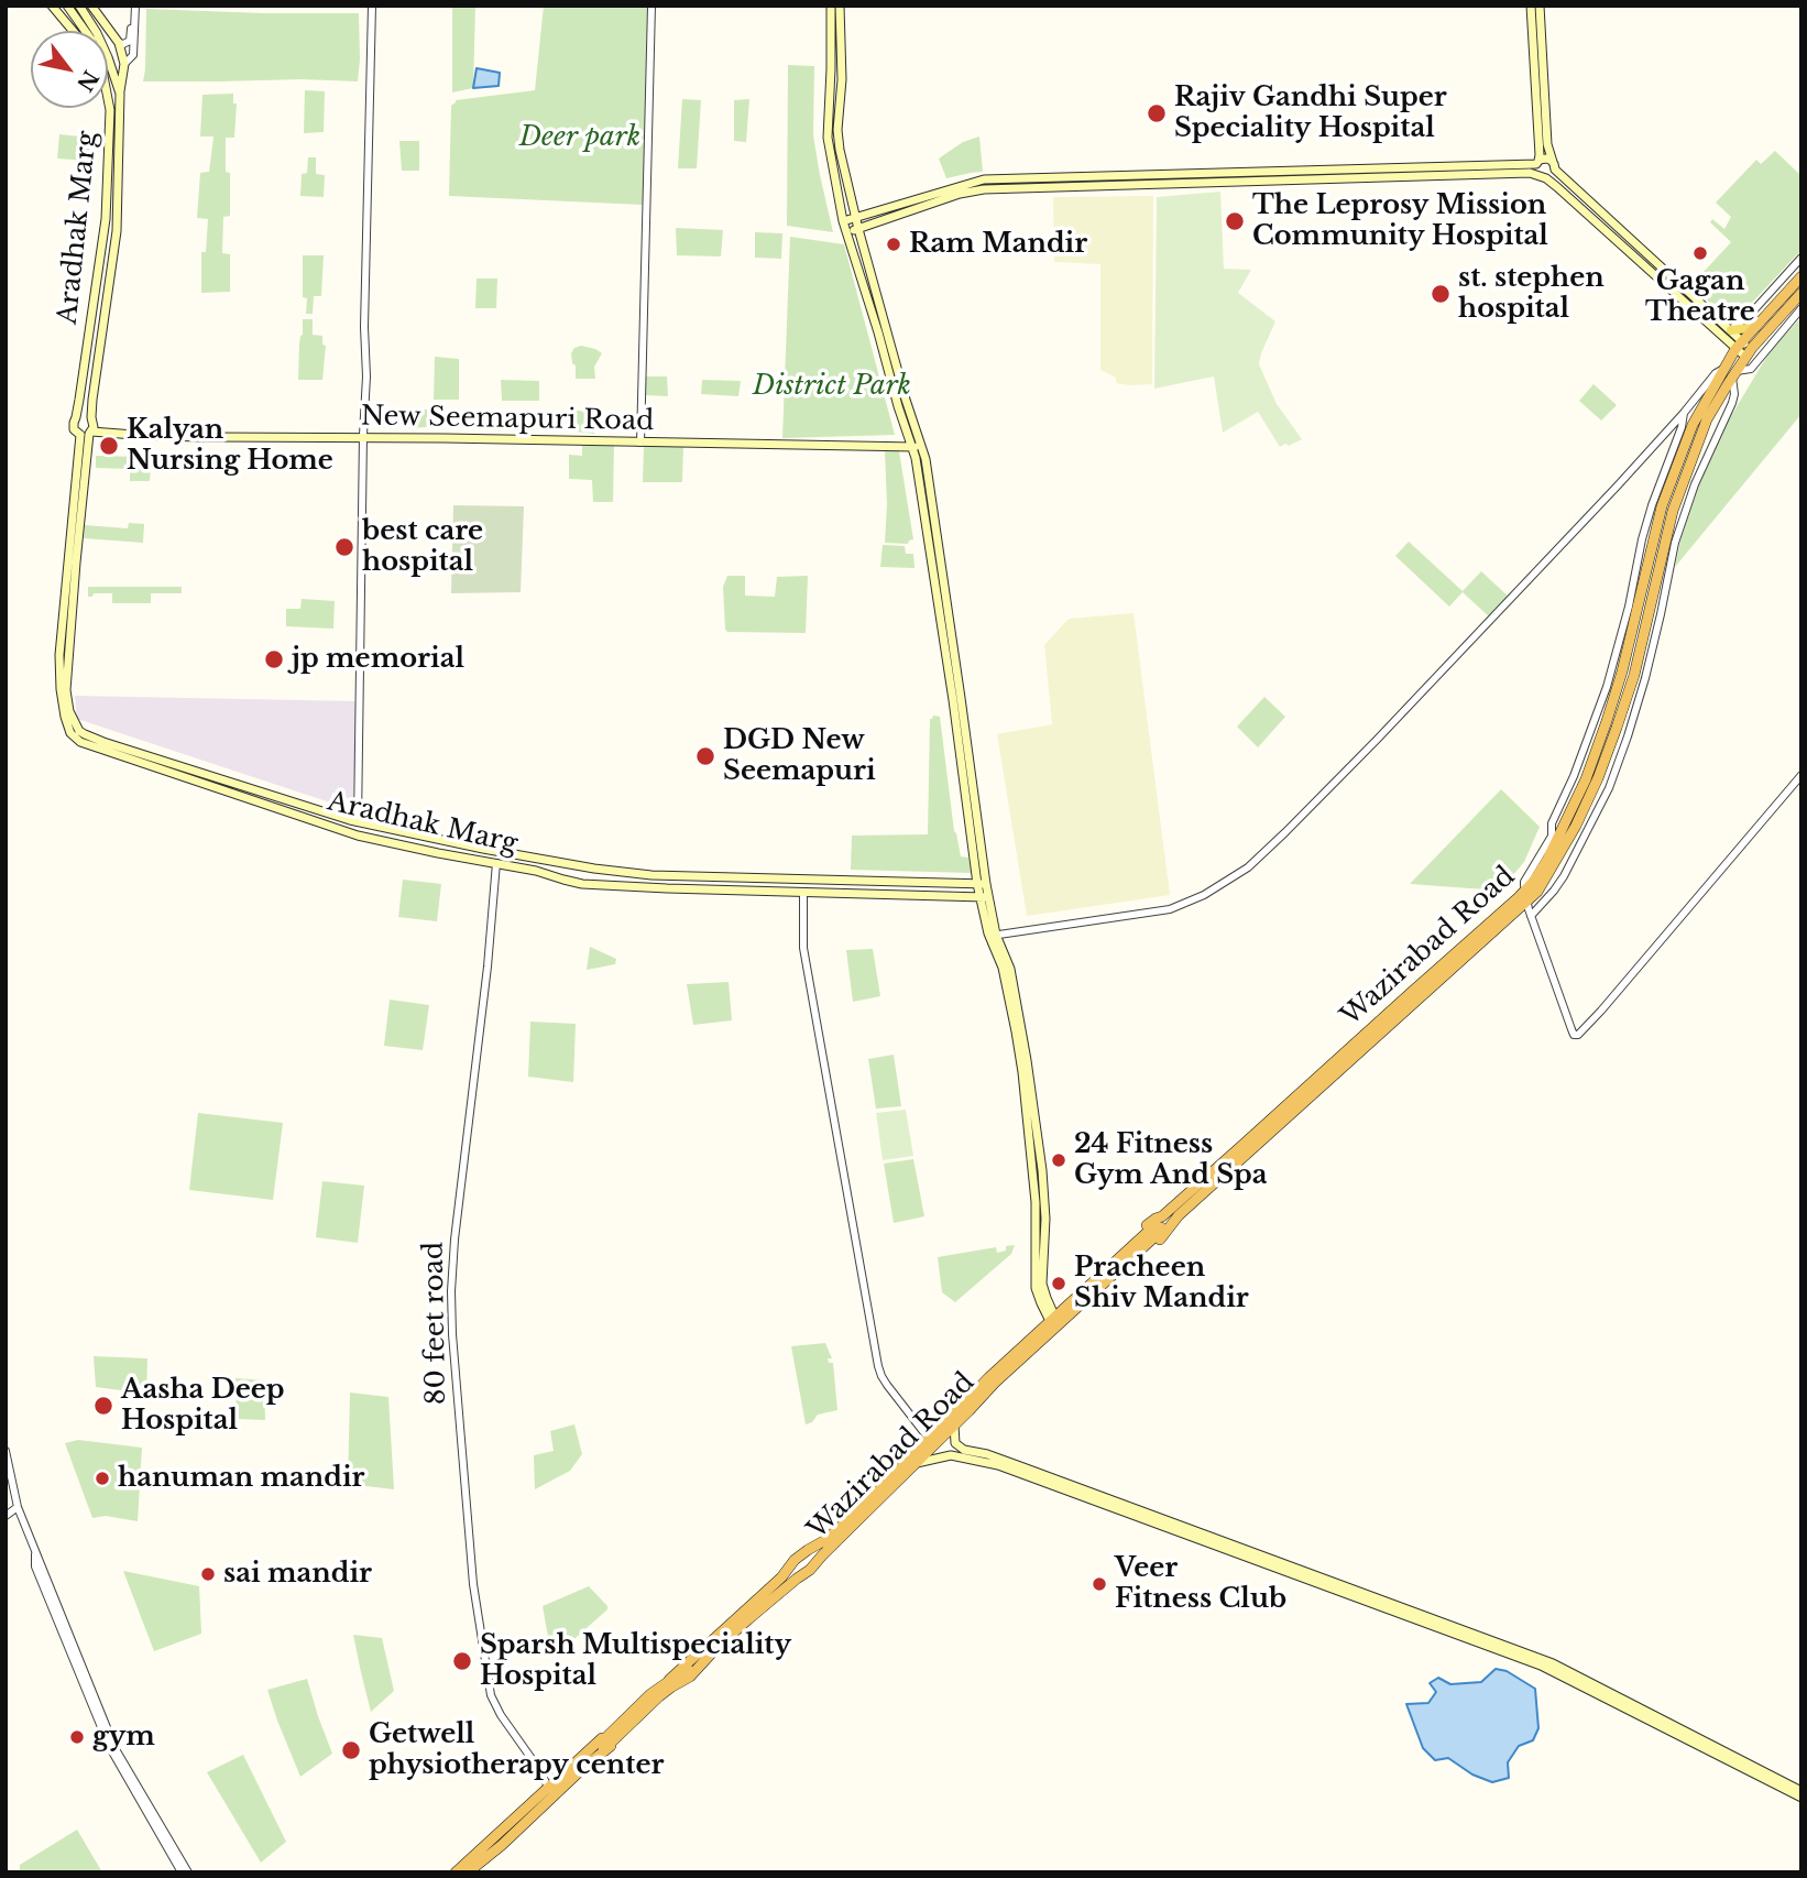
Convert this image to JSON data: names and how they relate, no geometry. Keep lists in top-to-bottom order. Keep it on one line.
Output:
{"streets":{"highway":["Wazirabad Road"],"main road":["Aradhak Marg","New Seemapuri Road"],"street":["80 feet road"]},"crossings":[["Aradhak Marg","New Seemapuri Road"],["Aradhak Marg","80 feet road"]],"parks":["Deer park","District Park"],"places":["Rajiv Gandhi Super Speciality Hospital","The Leprosy Mission Community Hospital","Ram Mandir","Gagan Theatre","st. stephen hospital","Kalyan Nursing Home","best care hospital","jp memorial","DGD New Seemapuri","24 Fitness Gym And Spa","Pracheen Shiv Mandir","Aasha Deep Hospital","hanuman mandir","sai mandir","Veer Fitness Club","Sparsh Multispeciality Hospital","gym","Getwell physiotherapy center"],"north":"bottom right"}
